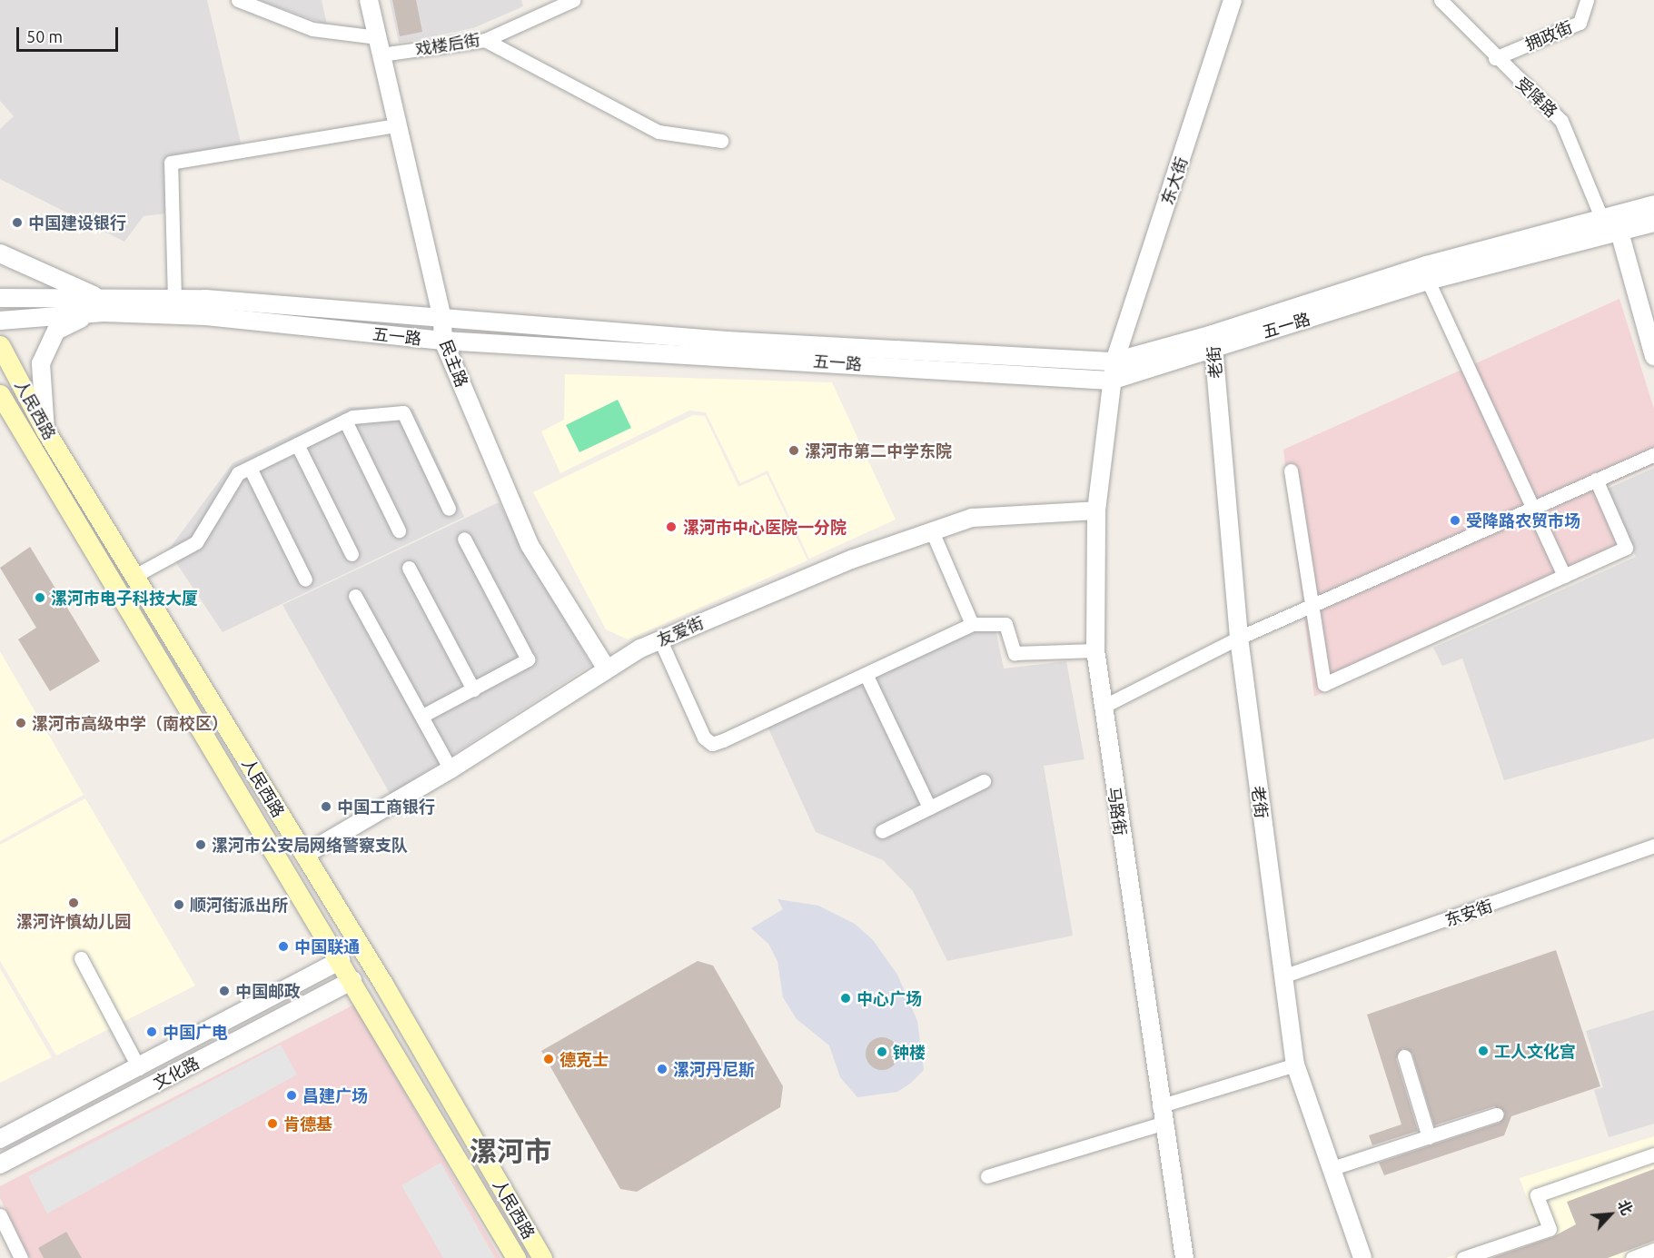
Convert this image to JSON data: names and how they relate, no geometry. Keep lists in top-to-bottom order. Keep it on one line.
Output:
{"streets":{"main road":["人民西路"],"street":["拥政街","戏楼后街","受降路","东大街","五一路","老街","民主路","友爱街","马路街","东安街","文化路"]},"crossings":[["拥政街","受降路"],["戏楼后街","民主路"],["受降路","五一路"],["东大街","五一路"],["东大街","马路街"],["五一路","老街"],["五一路","民主路"],["五一路","马路街"],["老街","东安街"],["民主路","友爱街"],["人民西路","友爱街"],["人民西路","文化路"],["友爱街","马路街"]],"districts":["漯河市"],"places":["中国建设银行","漯河市第二中学东院","受降路农贸市场","漯河市中心医院一分院","漯河市电子科技大厦","漯河市高级中学（南校区）","中国工商银行","漯河市公安局网络警察支队","漯河许慎幼儿园","顺河街派出所","中国联通","中国邮政","中心广场","中国广电","工人文化宫","钟楼","德克士","漯河丹尼斯","昌建广场","肯德基"],"scale_bar":"50 m","north":"top right"}
